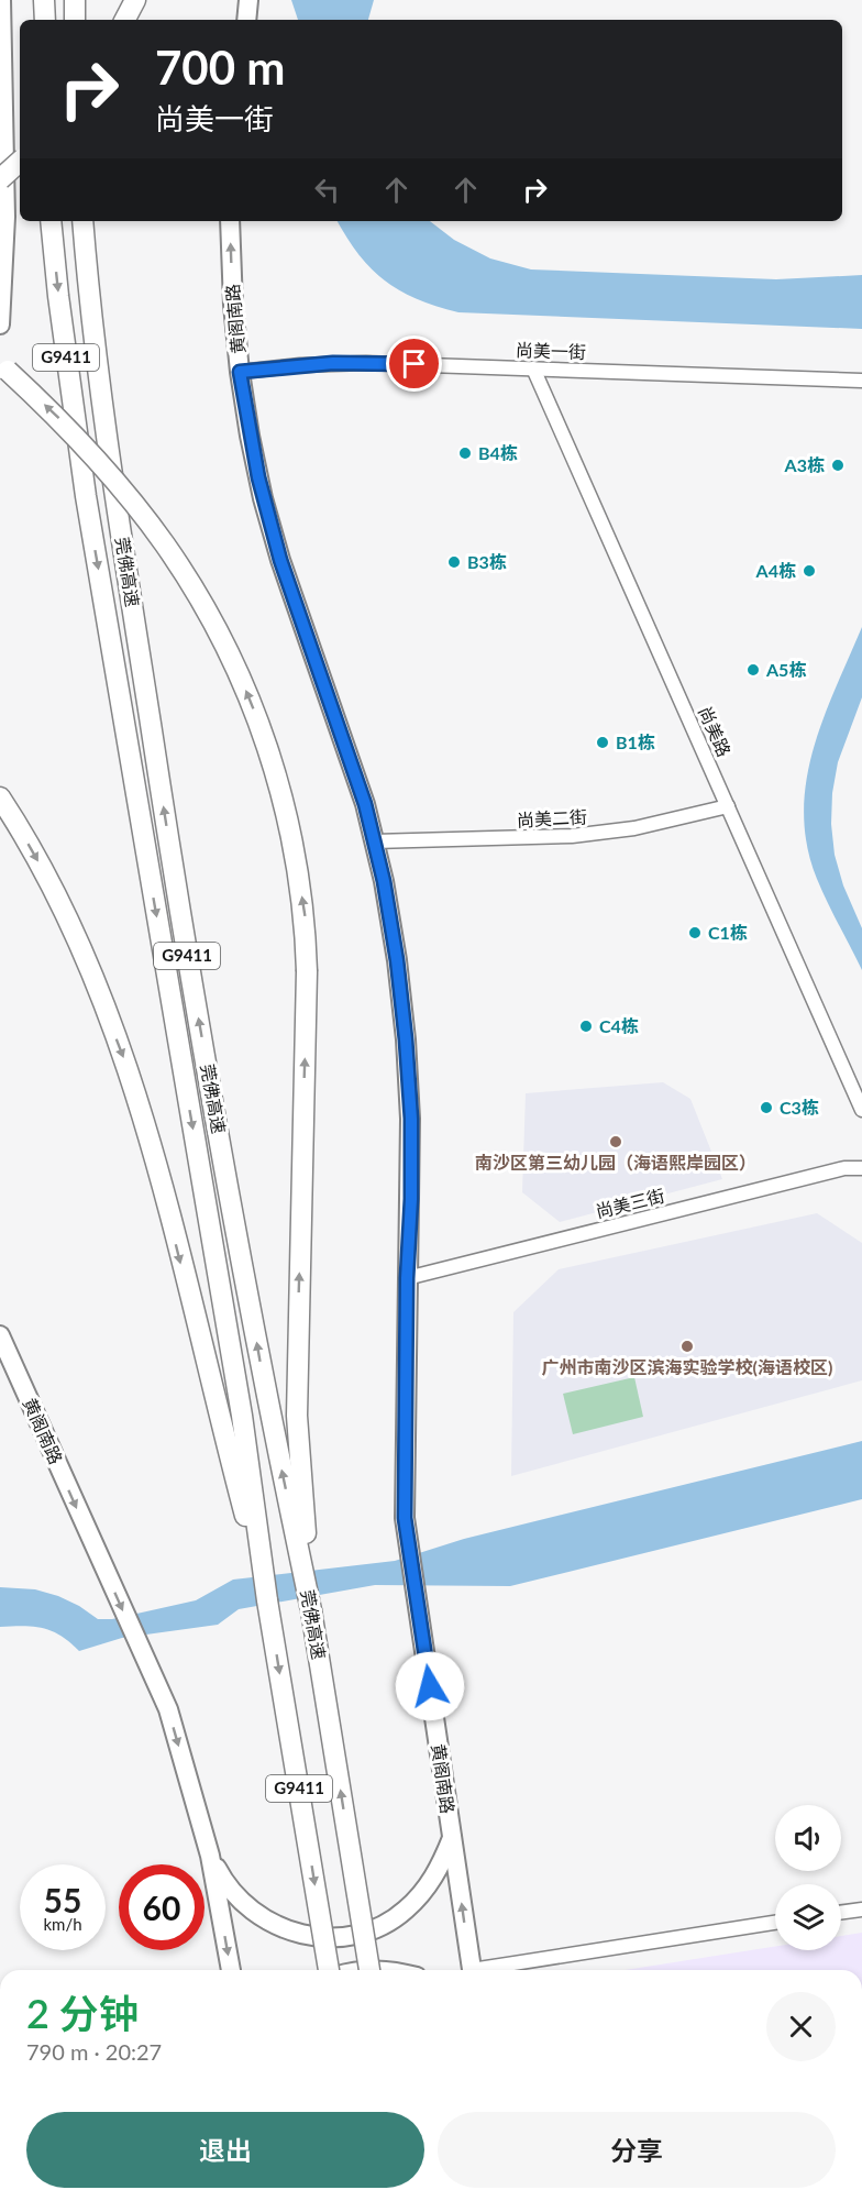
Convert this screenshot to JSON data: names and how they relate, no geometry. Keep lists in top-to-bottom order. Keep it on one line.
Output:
{"streets":{"highway":["G9411","莞佛高速"],"main road":["黄阁南路"],"street":["尚美一街","尚美路","尚美二街","尚美三街"]},"crossings":[["黄阁南路","尚美一街"],["黄阁南路","尚美二街"],["黄阁南路","尚美三街"],["尚美一街","尚美路"],["尚美路","尚美二街"]],"places":["B4栋","A3栋","B3栋","A4栋","A5栋","B1栋","C1栋","C4栋","C3栋","南沙区第三幼儿园（海语熙岸园区）","广州市南沙区滨海实验学校(海语校区)"],"page":{"turn":["700 m","尚美一街"],"speed":"55 km/h","limit":"60","heading":["2 分钟","790 m · 20:27"],"buttons":["退出","分享"]}}
